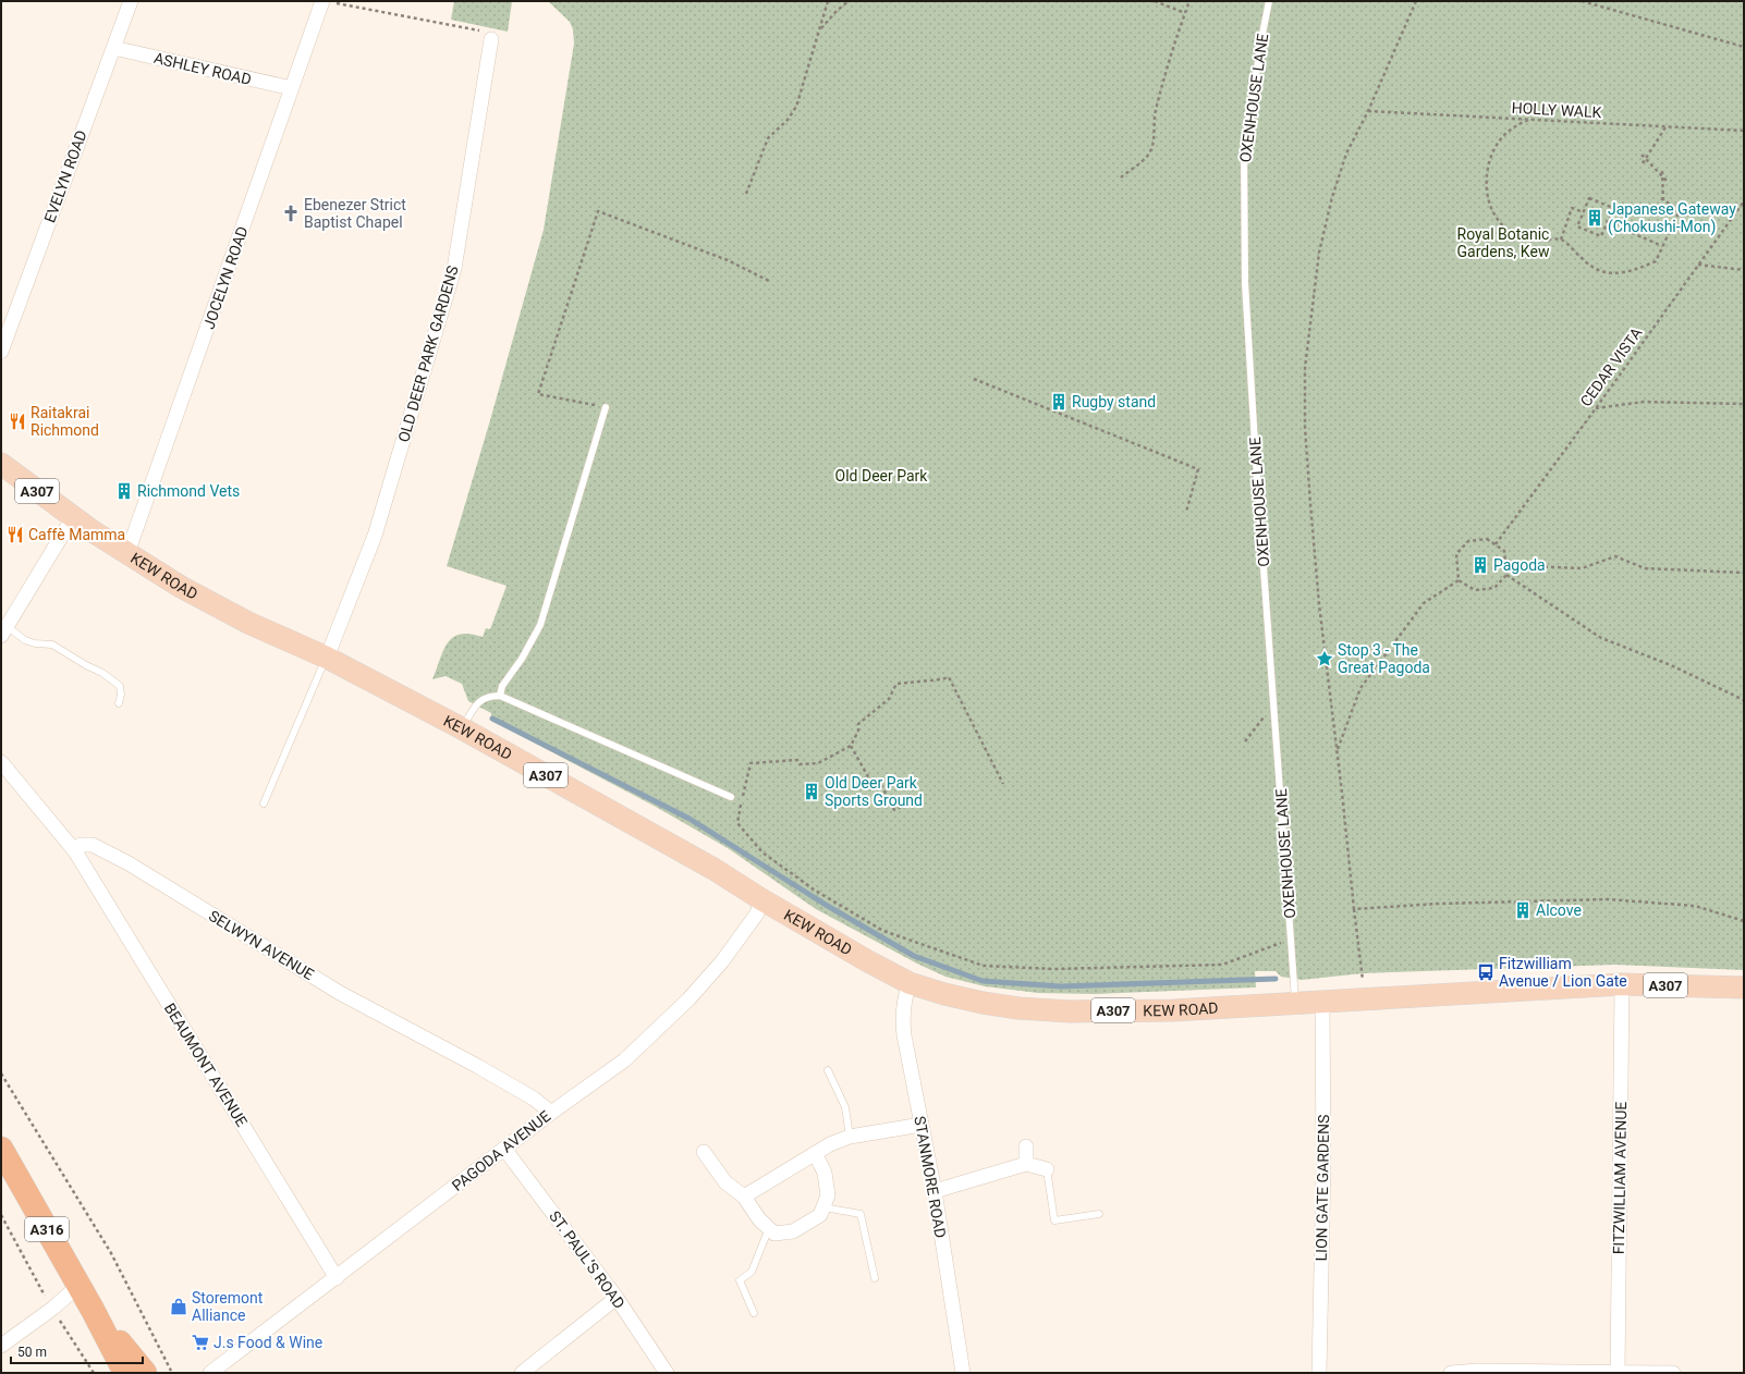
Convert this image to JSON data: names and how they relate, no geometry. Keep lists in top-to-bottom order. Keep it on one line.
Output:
{"streets":{"highway":["A316"],"main road":["A307","KEW ROAD"],"street":["ASHLEY ROAD","EVELYN ROAD","JOCELYN ROAD","OLD DEER PARK GARDENS","SELWYN AVENUE","BEAUMONT AVENUE","PAGODA AVENUE","STANMORE ROAD","FITZWILLIAM AVENUE","LION GATE GARDENS","ST. PAUL’S ROAD"],"lane":["OXENHOUSE LANE"],"path":["HOLLY WALK","CEDAR VISTA"]},"crossings":[["ASHLEY ROAD","EVELYN ROAD"],["ASHLEY ROAD","JOCELYN ROAD"],["OXENHOUSE LANE","KEW ROAD"],["JOCELYN ROAD","KEW ROAD"],["OLD DEER PARK GARDENS","KEW ROAD"],["KEW ROAD","PAGODA AVENUE"],["KEW ROAD","STANMORE ROAD"],["KEW ROAD","FITZWILLIAM AVENUE"],["KEW ROAD","LION GATE GARDENS"],["SELWYN AVENUE","BEAUMONT AVENUE"],["SELWYN AVENUE","PAGODA AVENUE"],["BEAUMONT AVENUE","PAGODA AVENUE"],["PAGODA AVENUE","ST. PAUL’S ROAD"]],"parks":["Royal Botanic Gardens, Kew","Old Deer Park"],"places":{"church":["Ebenezer Strict Baptist Chapel"],"building":["Japanese Gateway (Chokushi-Mon)","Rugby stand","Richmond Vets","Pagoda","Old Deer Park Sports Ground","Alcove"],"restaurant":["Raitakrai Richmond","Caffè Mamma"],"place":["Stop 3 - The Great Pagoda"],"bus stop":["Fitzwilliam Avenue / Lion Gate"],"shop":["Storemont Alliance"],"supermarket":["J.s Food & Wine"]},"scale_bar":"50 m"}
